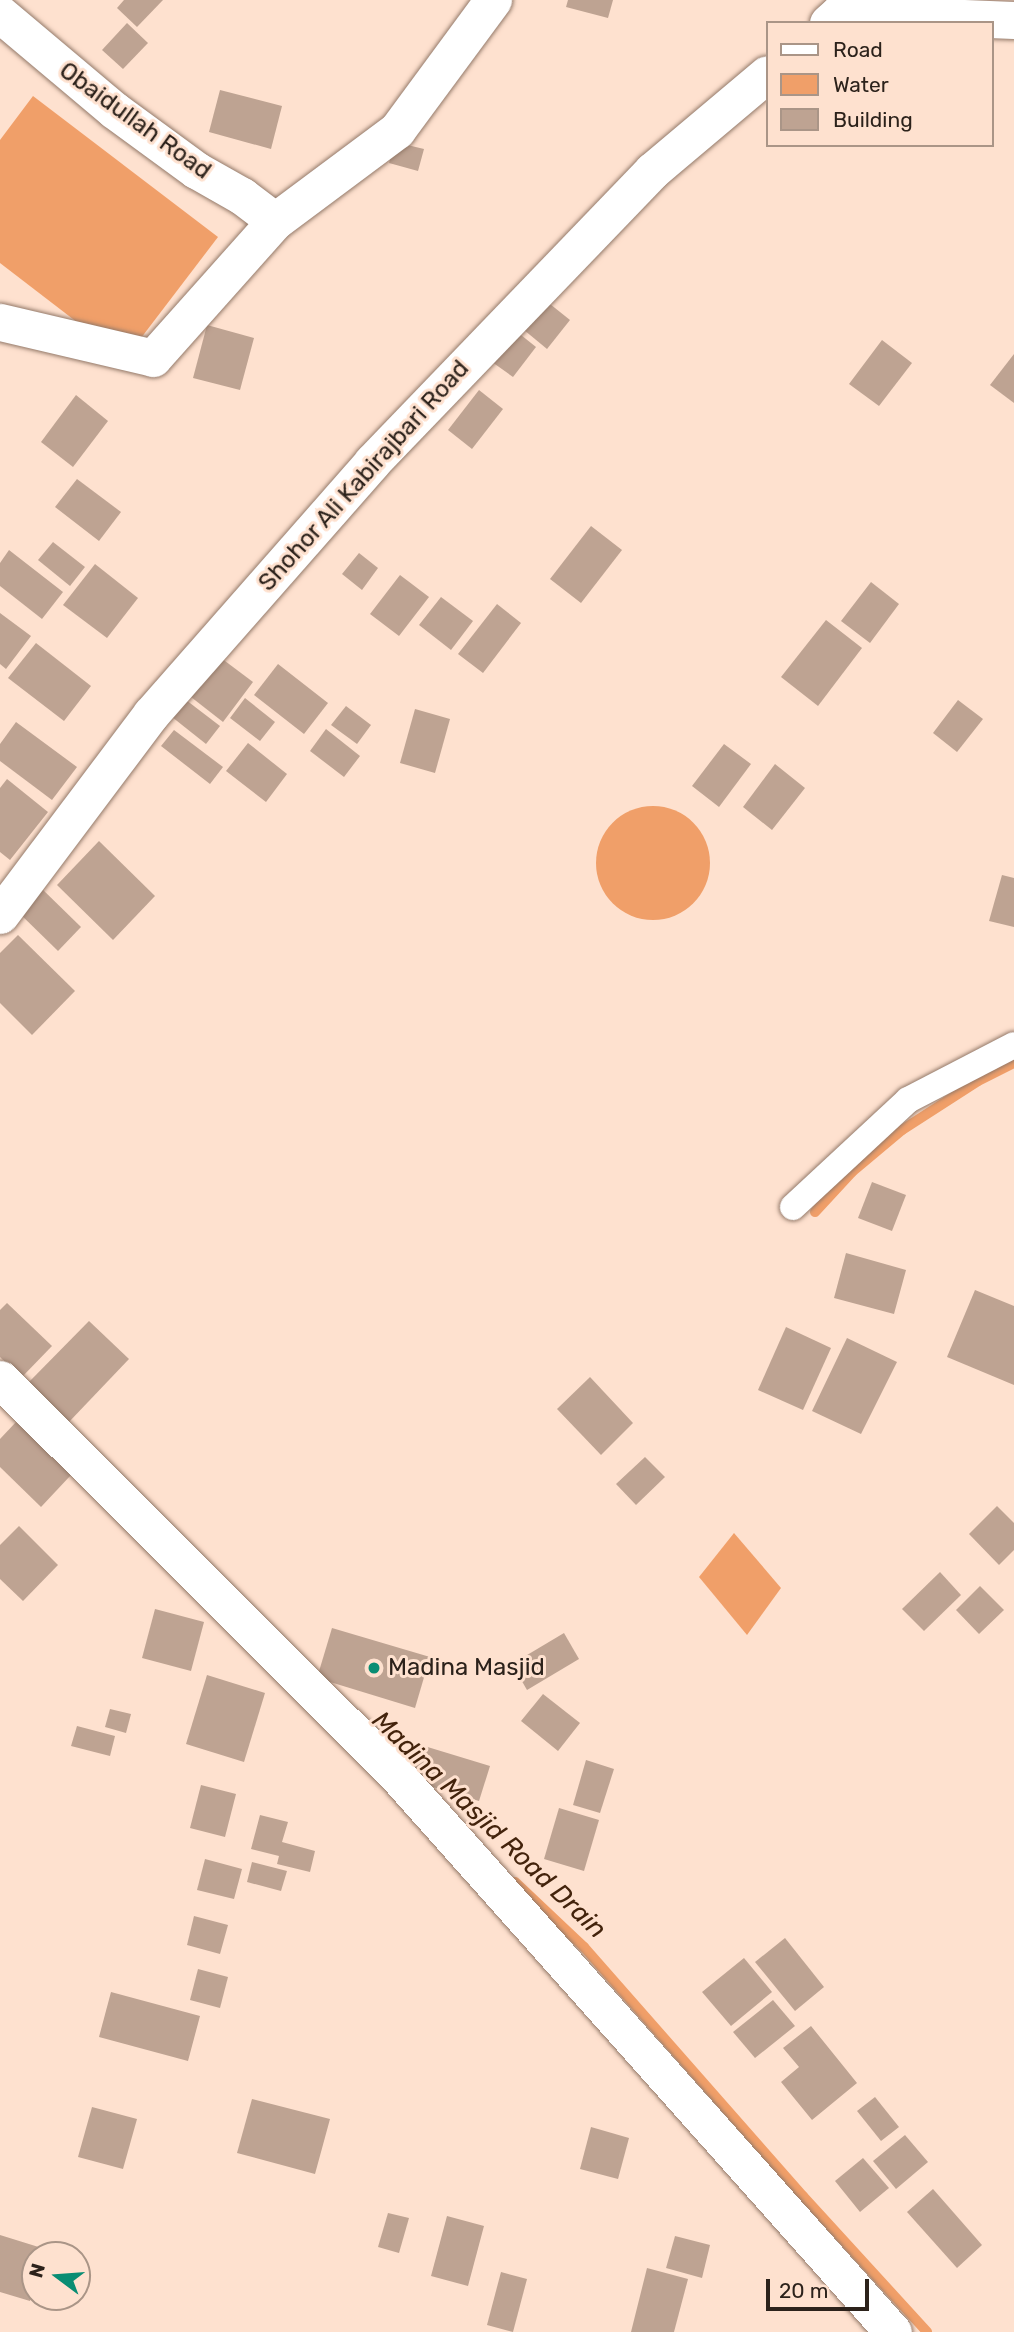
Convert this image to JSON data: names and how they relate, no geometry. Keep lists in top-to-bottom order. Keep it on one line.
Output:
{"streets":{"street":["Obaidullah Road","Shohor Ali Kabirajbari Road"]},"water":["Madina Masjid Road Drain"],"places":["Madina Masjid"],"legend":["Road","Water","Building"],"scale_bar":"20 m","north":"left"}
